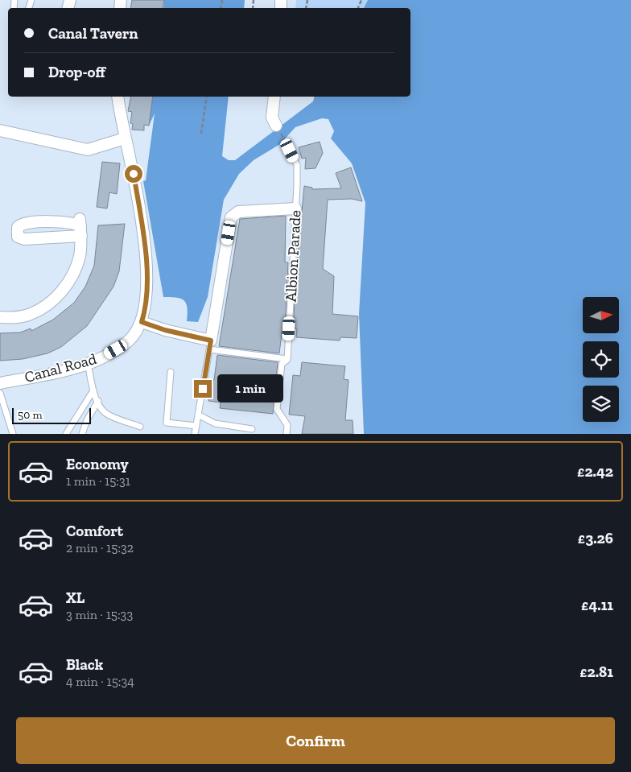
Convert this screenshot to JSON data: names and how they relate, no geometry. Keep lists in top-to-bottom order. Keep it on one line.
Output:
{"streets":{"street":["Canal Road"],"lane":["Albion Parade"]},"scale_bar":"50 m","north":"right","page":{"banner":["Canal Tavern","Drop-off"],"bubble":"1 min","scale":"50 m","list":[{"name":"Economy","note":"1 min · 15:31","value":"£2.42"},{"name":"Comfort","note":"2 min · 15:32","value":"£3.26"},{"name":"XL","note":"3 min · 15:33","value":"£4.11"},{"name":"Black","note":"4 min · 15:34","value":"£2.81"}],"buttons":"Confirm"}}
